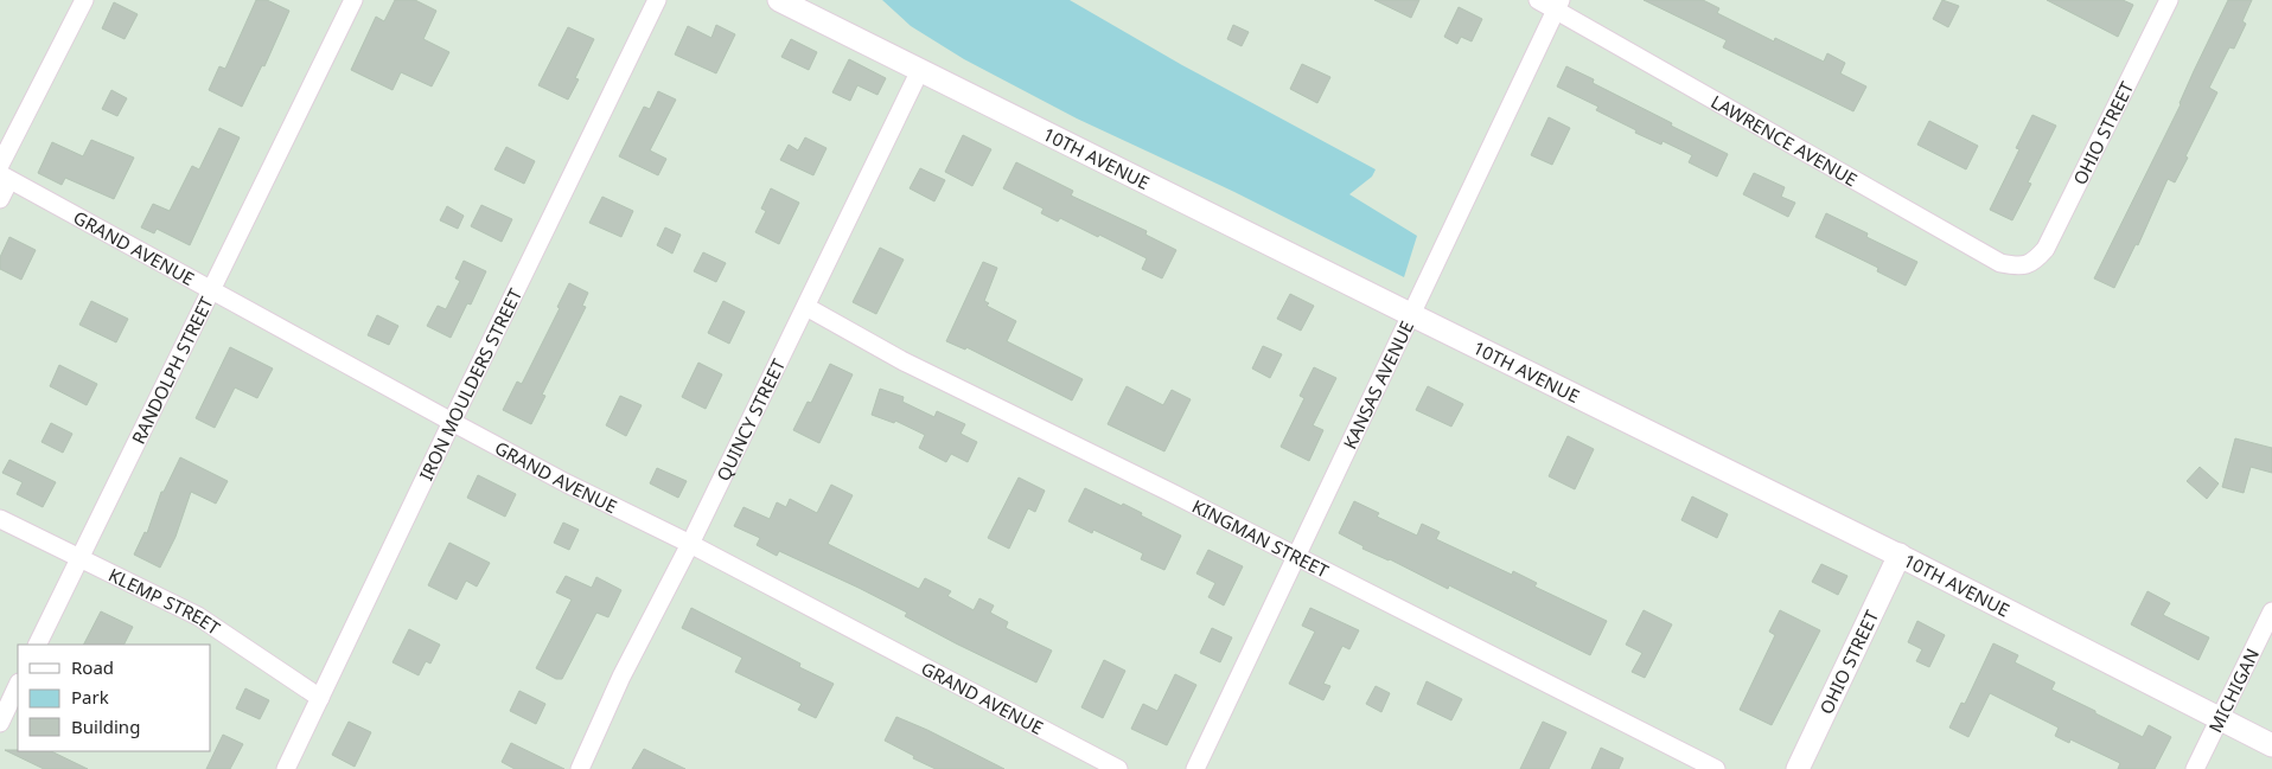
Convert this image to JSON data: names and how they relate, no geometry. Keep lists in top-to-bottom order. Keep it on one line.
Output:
{"streets":{"street":["OHIO STREET","LAWRENCE AVENUE","10TH AVENUE","GRAND AVENUE","RANDOLPH STREET","IRON MOULDERS STREET","KANSAS AVENUE","QUINCY STREET","KINGMAN STREET","KLEMP STREET","MICHIGAN"]},"crossings":[["OHIO STREET","LAWRENCE AVENUE"],["OHIO STREET","10TH AVENUE"],["LAWRENCE AVENUE","KANSAS AVENUE"],["10TH AVENUE","KANSAS AVENUE"],["10TH AVENUE","QUINCY STREET"],["10TH AVENUE","MICHIGAN"],["GRAND AVENUE","RANDOLPH STREET"],["GRAND AVENUE","IRON MOULDERS STREET"],["GRAND AVENUE","QUINCY STREET"],["RANDOLPH STREET","KLEMP STREET"],["IRON MOULDERS STREET","KLEMP STREET"],["KANSAS AVENUE","KINGMAN STREET"],["QUINCY STREET","KINGMAN STREET"]],"legend":["Road","Park","Building"]}
